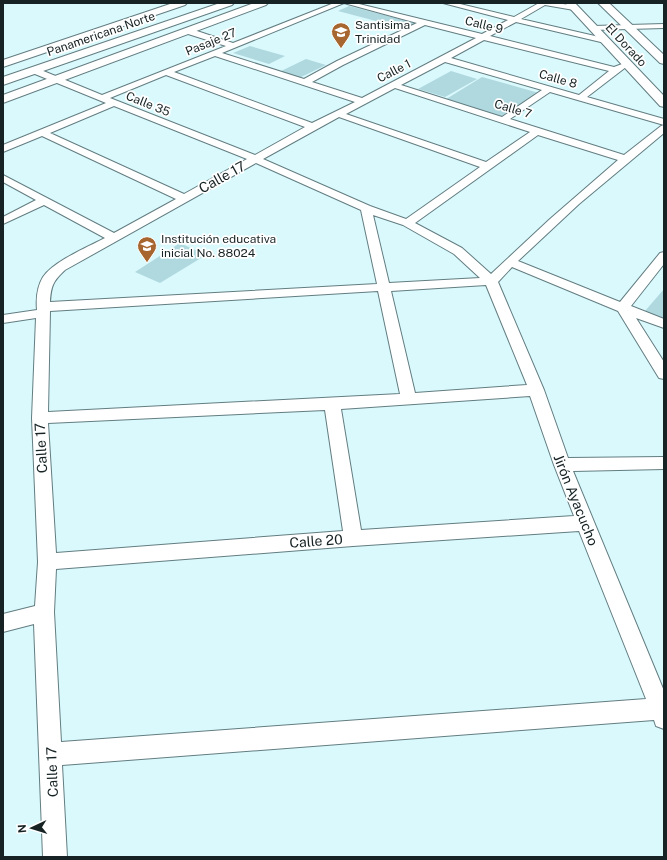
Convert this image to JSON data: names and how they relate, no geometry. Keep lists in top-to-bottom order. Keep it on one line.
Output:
{"streets":{"main road":["Panamericana Norte","El Dorado"],"street":["Calle 9","Pasaje 27","Calle 1","Calle 8","Calle 35","Calle 7","Calle 17","Jirón Ayacucho","Calle 20"]},"crossings":[["Calle 9","Calle 1"],["Panamericana Norte","Calle 35"],["Pasaje 27","Calle 35"],["Calle 1","Calle 8"],["Calle 1","Calle 35"],["Calle 1","Calle 7"],["Calle 1","Calle 17"],["Calle 35","Calle 17"],["Calle 35","Jirón Ayacucho"],["Calle 17","Calle 20"],["Jirón Ayacucho","Calle 20"]],"places":{"school or university":["Santisima Trinidad","Institución educativa inicial No. 88024"]},"north":"left"}
